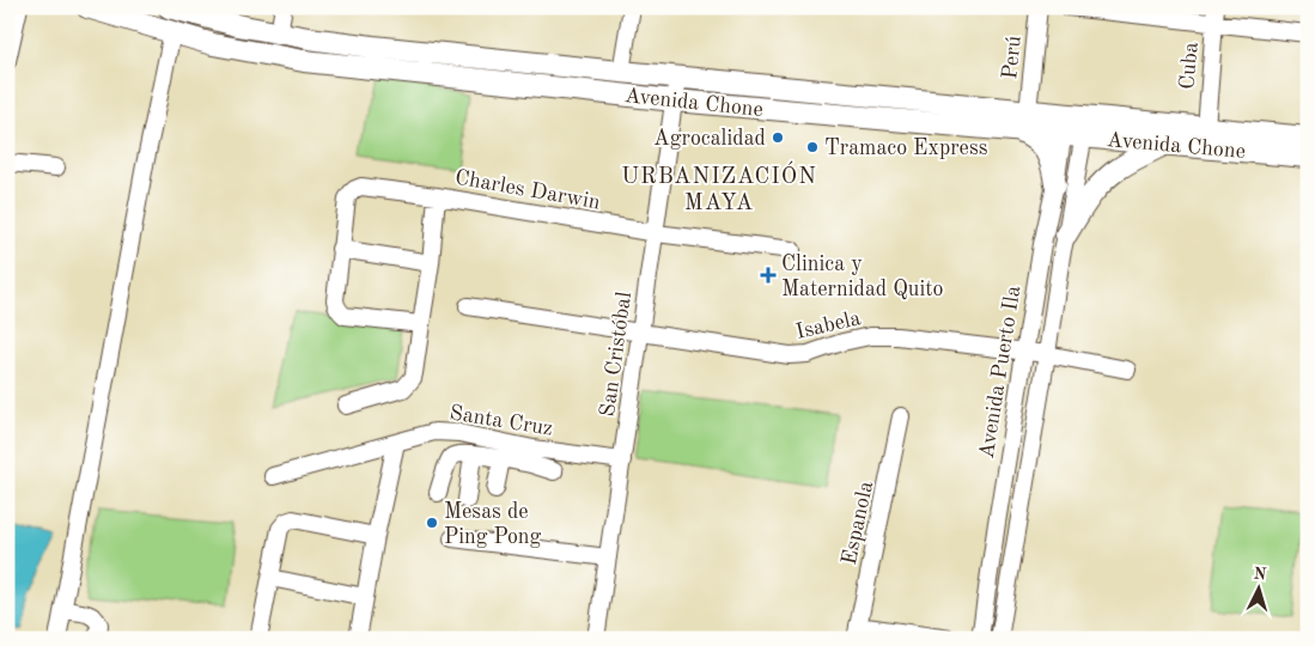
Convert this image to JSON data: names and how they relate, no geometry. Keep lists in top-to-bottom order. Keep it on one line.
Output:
{"streets":{"main road":["Avenida Chone"],"street":["Perú","Cuba","Charles Darwin","Isabela","San Cristóbal","Avenida Puerto Ila","Santa Cruz","Espanola"]},"crossings":[["Perú","Avenida Chone"],["Cuba","Avenida Chone"],["Avenida Chone","San Cristóbal"],["Avenida Chone","Avenida Puerto Ila"],["Charles Darwin","San Cristóbal"],["Isabela","San Cristóbal"],["Isabela","Avenida Puerto Ila"],["San Cristóbal","Santa Cruz"]],"districts":["URBANIZACIÓN MAYA"],"places":{"other":["Agrocalidad","Tramaco Express","Mesas de Ping Pong"],"health":["Clinica y Maternidad Quito"]},"north":"top"}
